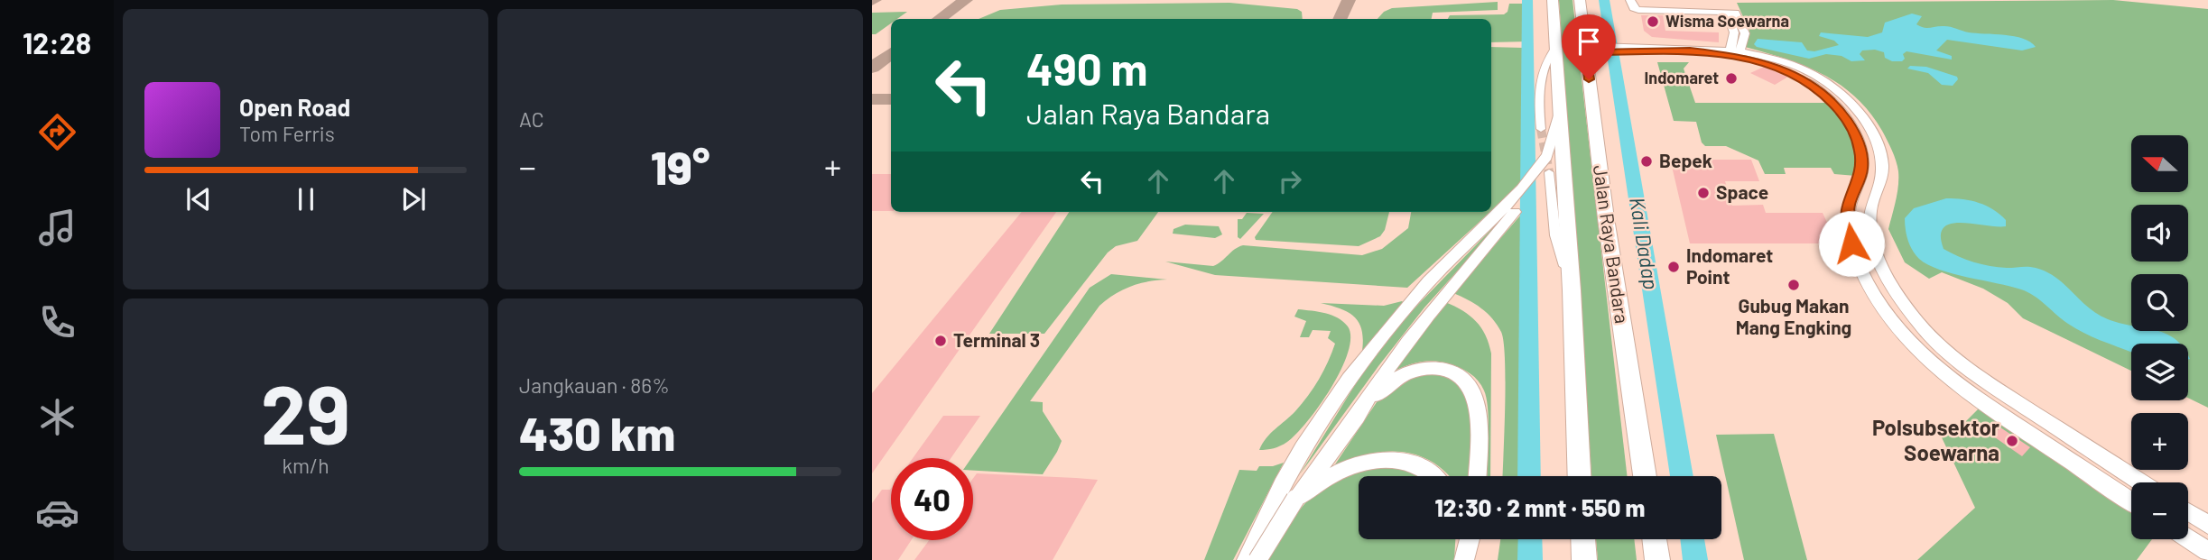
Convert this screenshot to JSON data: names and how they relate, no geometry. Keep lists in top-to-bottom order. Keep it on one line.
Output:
{"streets":{"main road":["Jalan Raya Bandara"]},"water":["Kali Dadap"],"places":["Wisma Soewarna","Indomaret","Bepek","Space","Indomaret Point","Gubug Makan Mang Engking","Terminal 3","Polsubsektor Soewarna"],"north":"left","page":{"tabs":"12:28","tile":["AC",["29","km/h"],["Jangkauan · 86%","430 km"]],"turn":["490 m","Jalan Raya Bandara"],"song":["Open Road","Tom Ferris"],"map_buttons":["+","−"],"heat":["−","19°","+"],"limit":"40","trip":"12:30 · 2 mnt · 550 m"}}
